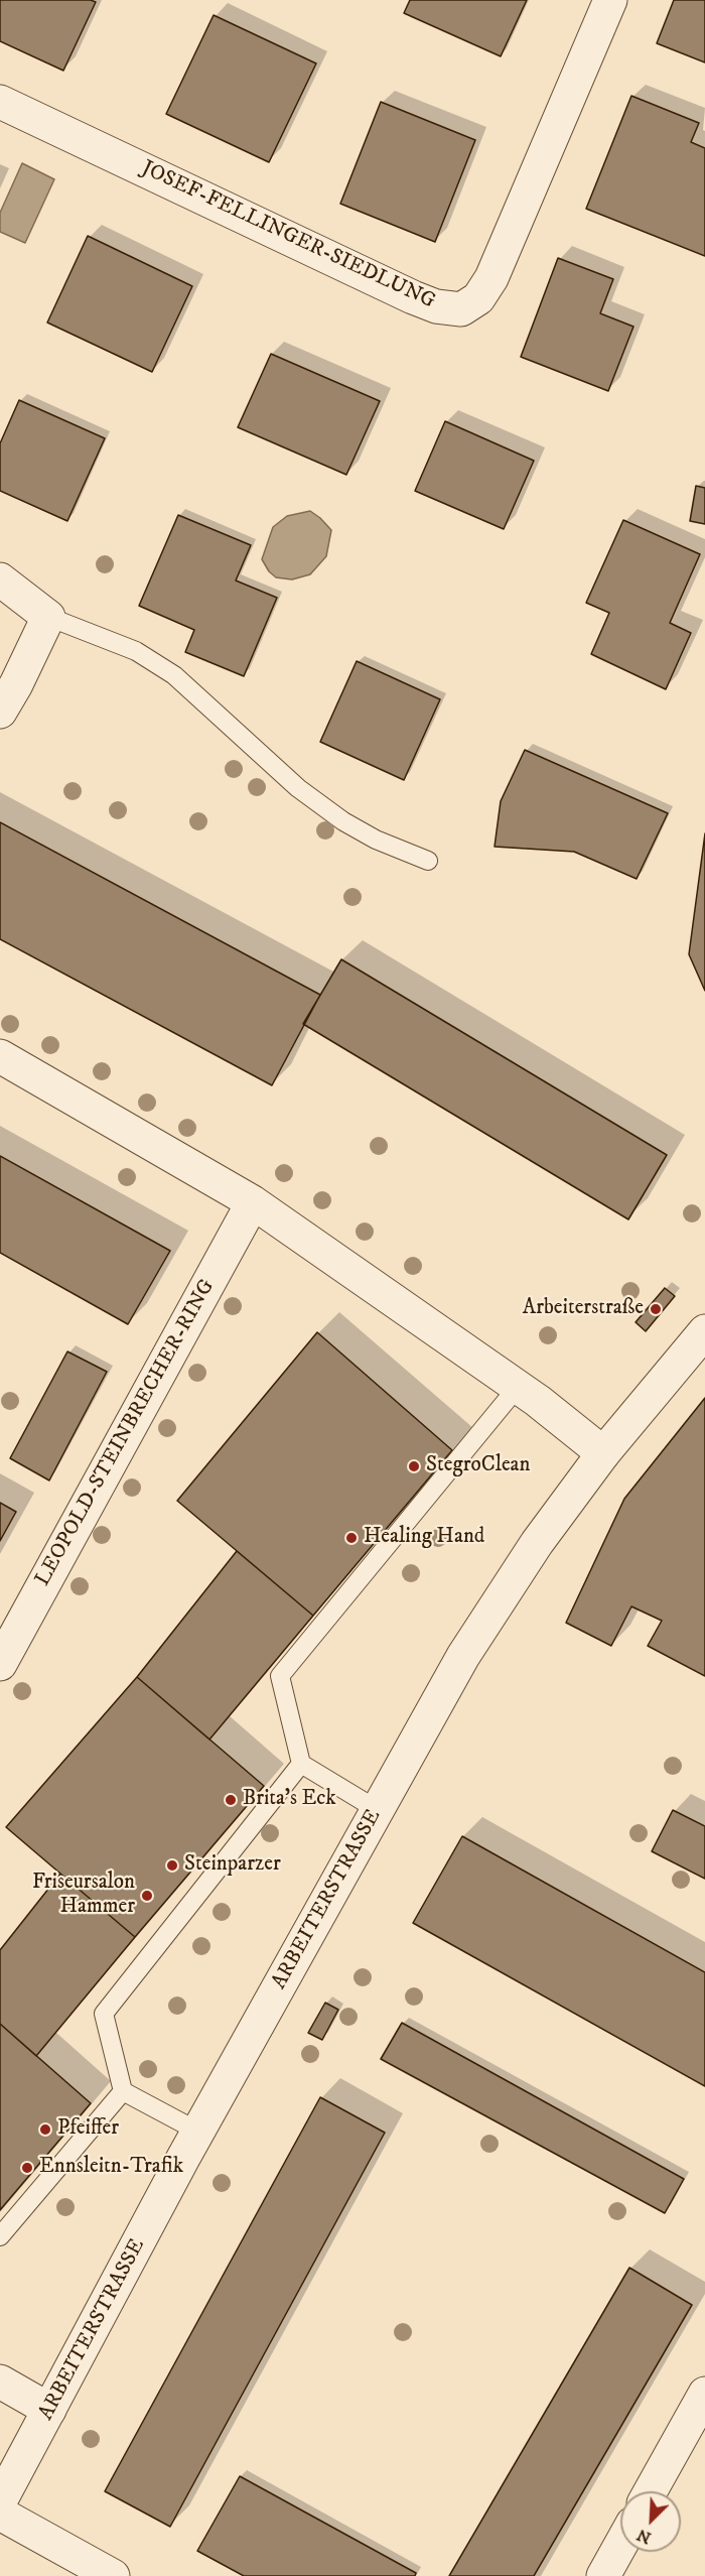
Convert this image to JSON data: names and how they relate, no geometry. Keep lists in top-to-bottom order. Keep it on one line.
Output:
{"streets":{"street":["JOSEF-FELLINGER-SIEDLUNG","LEOPOLD-STEINBRECHER-RING","ARBEITERSTRASSE"]},"places":["Arbeiterstraße","StegroClean","Healing Hand","Brita's Eck","Steinparzer","Friseursalon Hammer","Pfeiffer","Ennsleitn-Trafik"],"north":"bottom left"}
